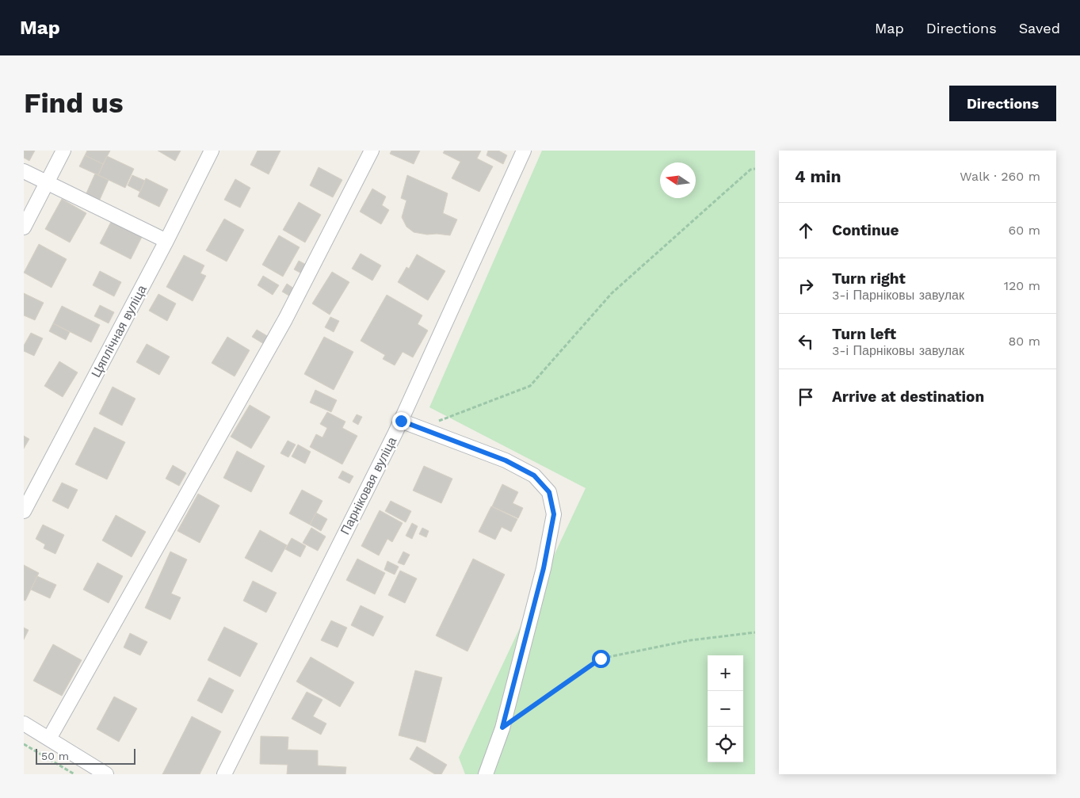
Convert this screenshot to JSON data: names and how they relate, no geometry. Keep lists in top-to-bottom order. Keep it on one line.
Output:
{"streets":{"street":["Цяплічная вуліца","Парніковая вуліца"]},"scale_bar":"50 m","north":"left","page":{"header":"Map","nav":["Map","Directions","Saved"],"buttons":"Directions","title":"Find us","heading":["4 min","Walk · 260 m"],"list":[["Continue","60 m"],["Turn right","3-і Парніковы завулак","120 m"],["Turn left","3-і Парніковы завулак","80 m"],"Arrive at destination"],"map_buttons":["+","−"],"scale":"50 m"}}
